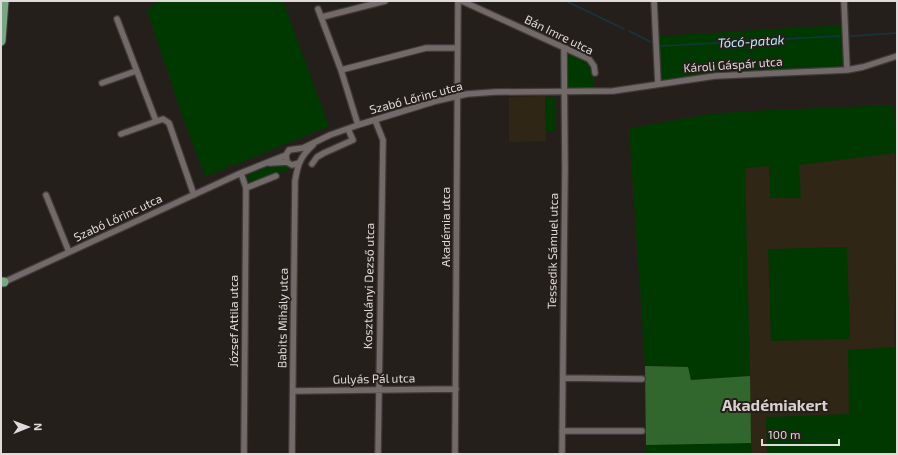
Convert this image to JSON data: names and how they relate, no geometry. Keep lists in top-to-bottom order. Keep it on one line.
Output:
{"streets":{"street":["Bán Imre utca","Károli Gáspár utca","Szabó Lőrinc utca","Akadémia utca","Tessedik Sámuel utca","Kosztolányi Dezső utca","Babits Mihály utca","József Attila utca","Gulyás Pál utca"]},"crossings":[["Bán Imre utca","Tessedik Sámuel utca"],["Károli Gáspár utca","Szabó Lőrinc utca"],["Szabó Lőrinc utca","Akadémia utca"],["Szabó Lőrinc utca","Tessedik Sámuel utca"],["Szabó Lőrinc utca","Kosztolányi Dezső utca"],["Szabó Lőrinc utca","Babits Mihály utca"],["Szabó Lőrinc utca","József Attila utca"],["Akadémia utca","Gulyás Pál utca"],["Kosztolányi Dezső utca","Gulyás Pál utca"],["Babits Mihály utca","Gulyás Pál utca"]],"districts":["Akadémiakert"],"water":["Tócó-patak"],"scale_bar":"100 m","north":"right"}
